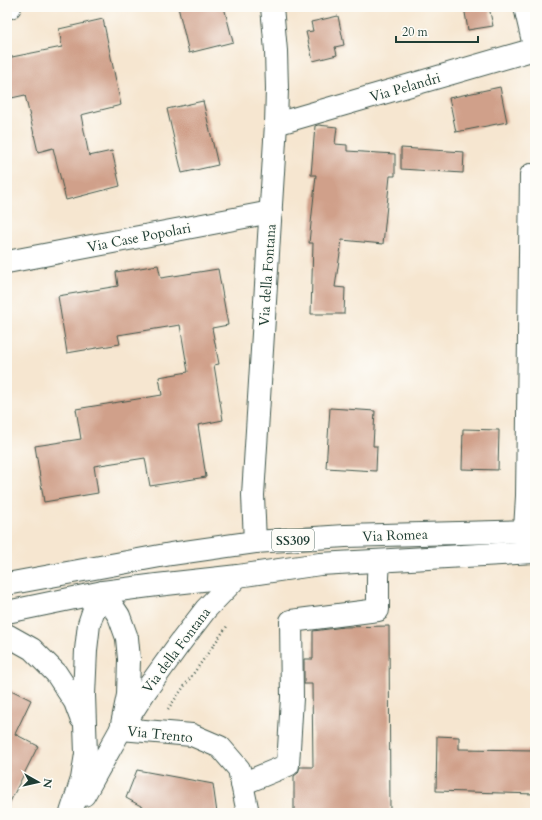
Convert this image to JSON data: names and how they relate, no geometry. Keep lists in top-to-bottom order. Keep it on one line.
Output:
{"streets":{"street":["Via Pelandri","Via Case Popolari","Via della Fontana","Via Romea","SS309","Via Trento"]},"crossings":[["Via Pelandri","Via della Fontana"],["Via Case Popolari","Via della Fontana"],["Via della Fontana","Via Romea"],["Via della Fontana","SS309"],["Via della Fontana","Via Trento"],["Via Romea","SS309"]],"scale_bar":"20 m","north":"right"}
